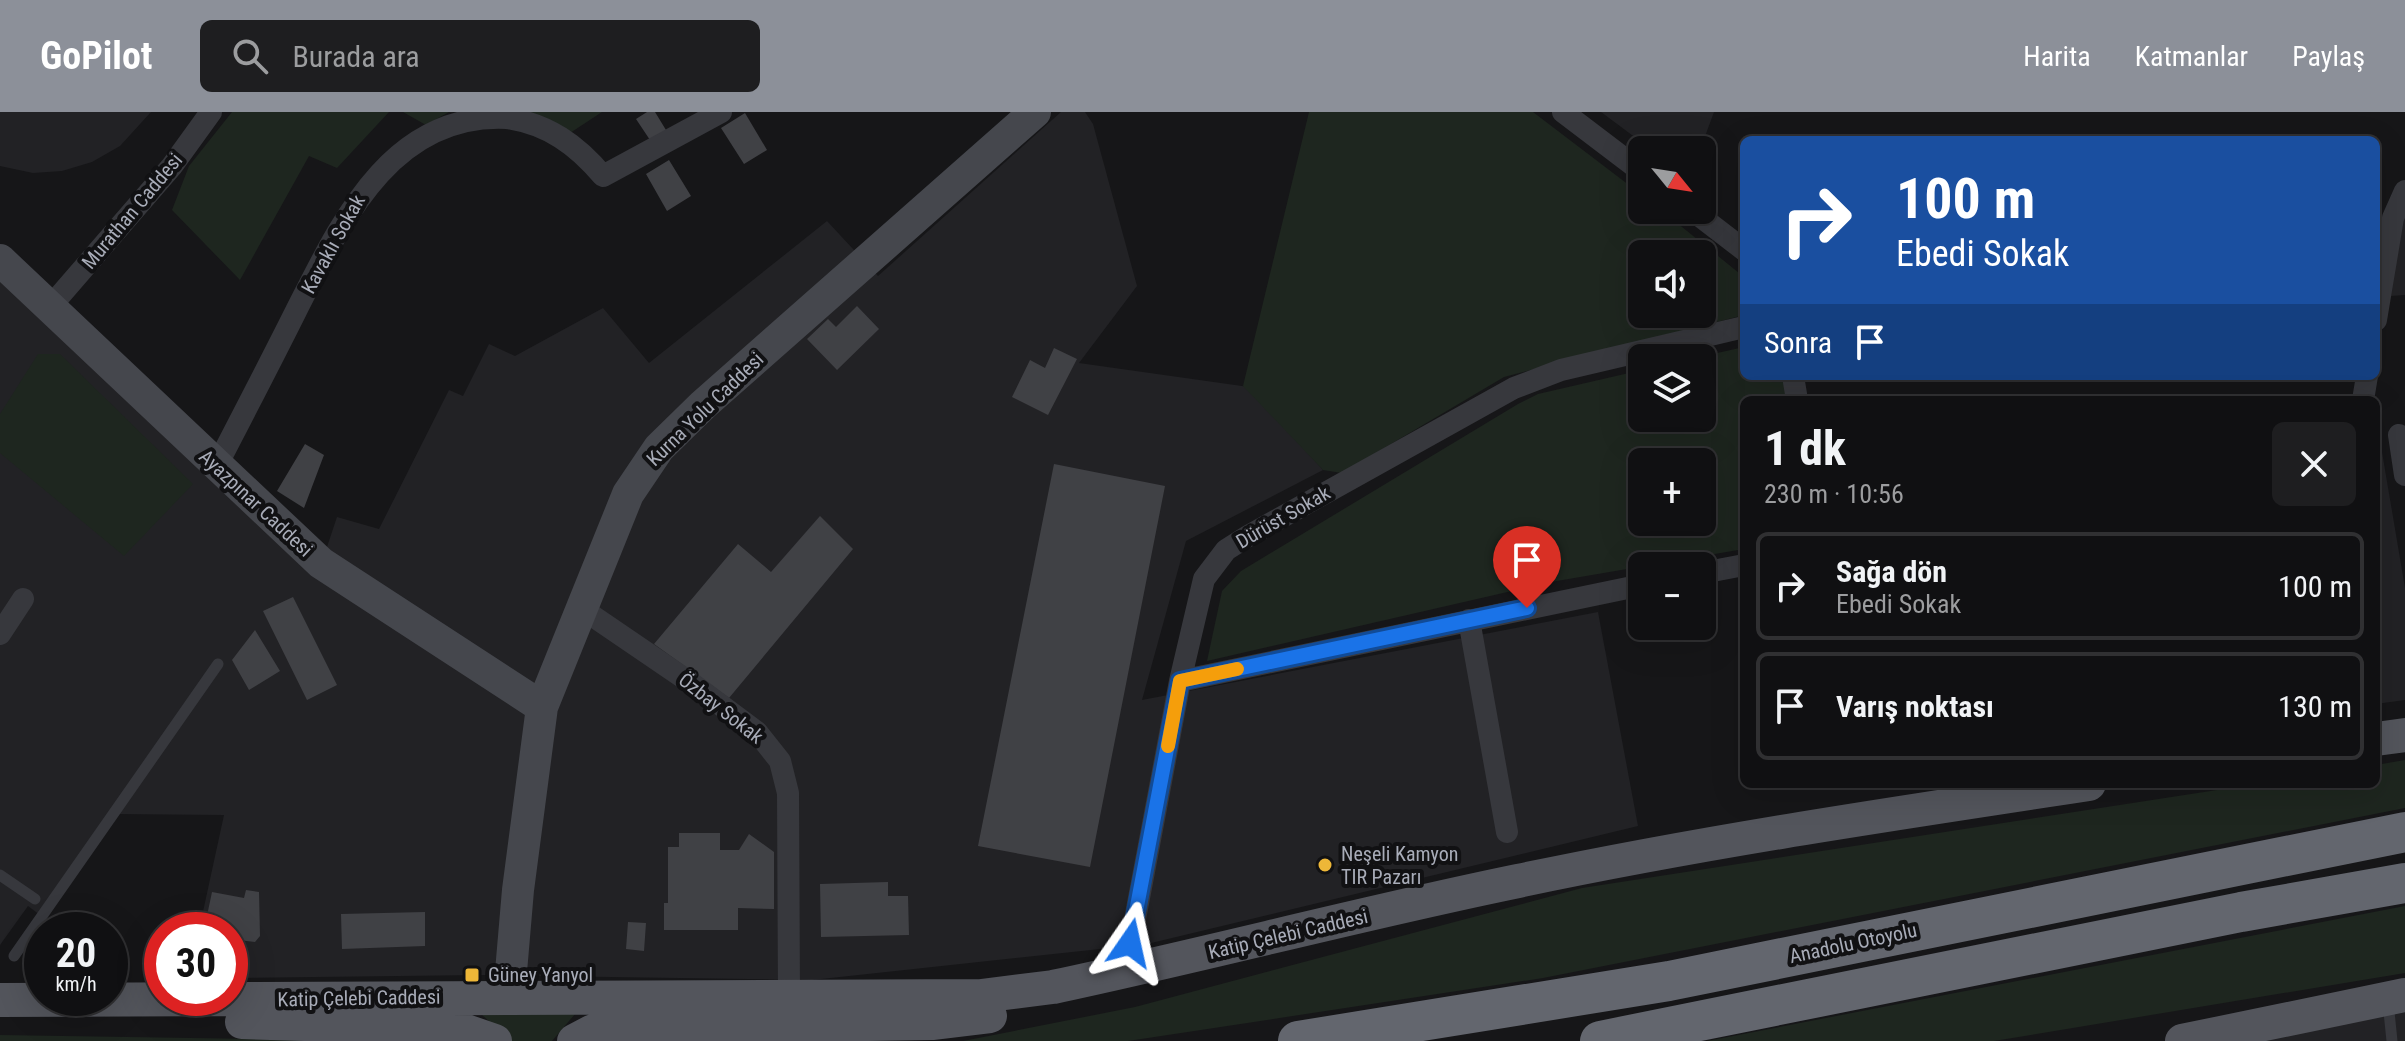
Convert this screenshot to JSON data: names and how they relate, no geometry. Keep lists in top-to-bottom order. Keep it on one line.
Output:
{"streets":{"highway":["Anadolu Otoyolu"],"main road":["Katip Çelebi Caddesi"],"street":["Murathan Caddesi","Kavaklı Sokak","Kurna Yolu Caddesi","Ayazpınar Caddesi","Dürüst Sokak","Özbay Sokak"]},"crossings":[["Murathan Caddesi","Ayazpınar Caddesi"],["Kavaklı Sokak","Ayazpınar Caddesi"],["Kurna Yolu Caddesi","Ayazpınar Caddesi"],["Kurna Yolu Caddesi","Özbay Sokak"],["Kurna Yolu Caddesi","Katip Çelebi Caddesi"],["Dürüst Sokak","Katip Çelebi Caddesi"],["Özbay Sokak","Katip Çelebi Caddesi"]],"places":{"other":["Neşeli Kamyon TIR Pazarı"],"transit":["Güney Yanyol"]},"north":"bottom right","page":{"header":"GoPilot","search":"Burada ara","nav":["Harita","Katmanlar","Paylaş"],"map_buttons":["+","−"],"turn":["100 m","Ebedi Sokak"],"then":"Sonra","heading":["1 dk","230 m · 10:56"],"list":[{"name":"Sağa dön","note":"Ebedi Sokak","value":"100 m"},{"name":"Varış noktası","value":"130 m"}],"speed":"20 km/h","limit":"30"}}
